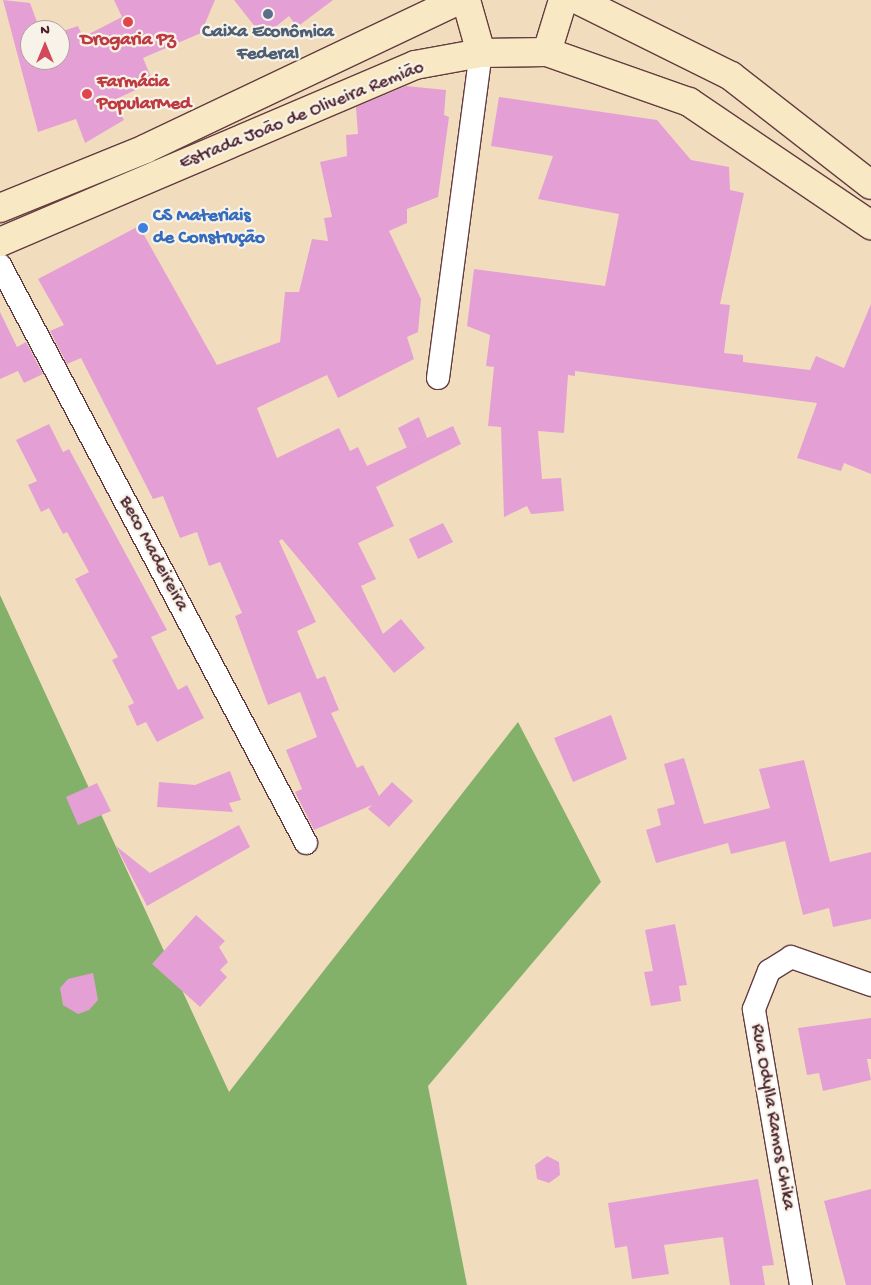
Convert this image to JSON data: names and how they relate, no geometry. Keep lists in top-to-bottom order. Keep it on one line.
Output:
{"streets":{"main road":["Estrada João de Oliveira Remião"],"street":["Beco Madeireira","Rua Odylla Ramos Chika"]},"places":["Caixa Econômica Federal","Drogaria Pz","Farmácia PopularMed","CS Materiais de Construção"],"north":"top"}
